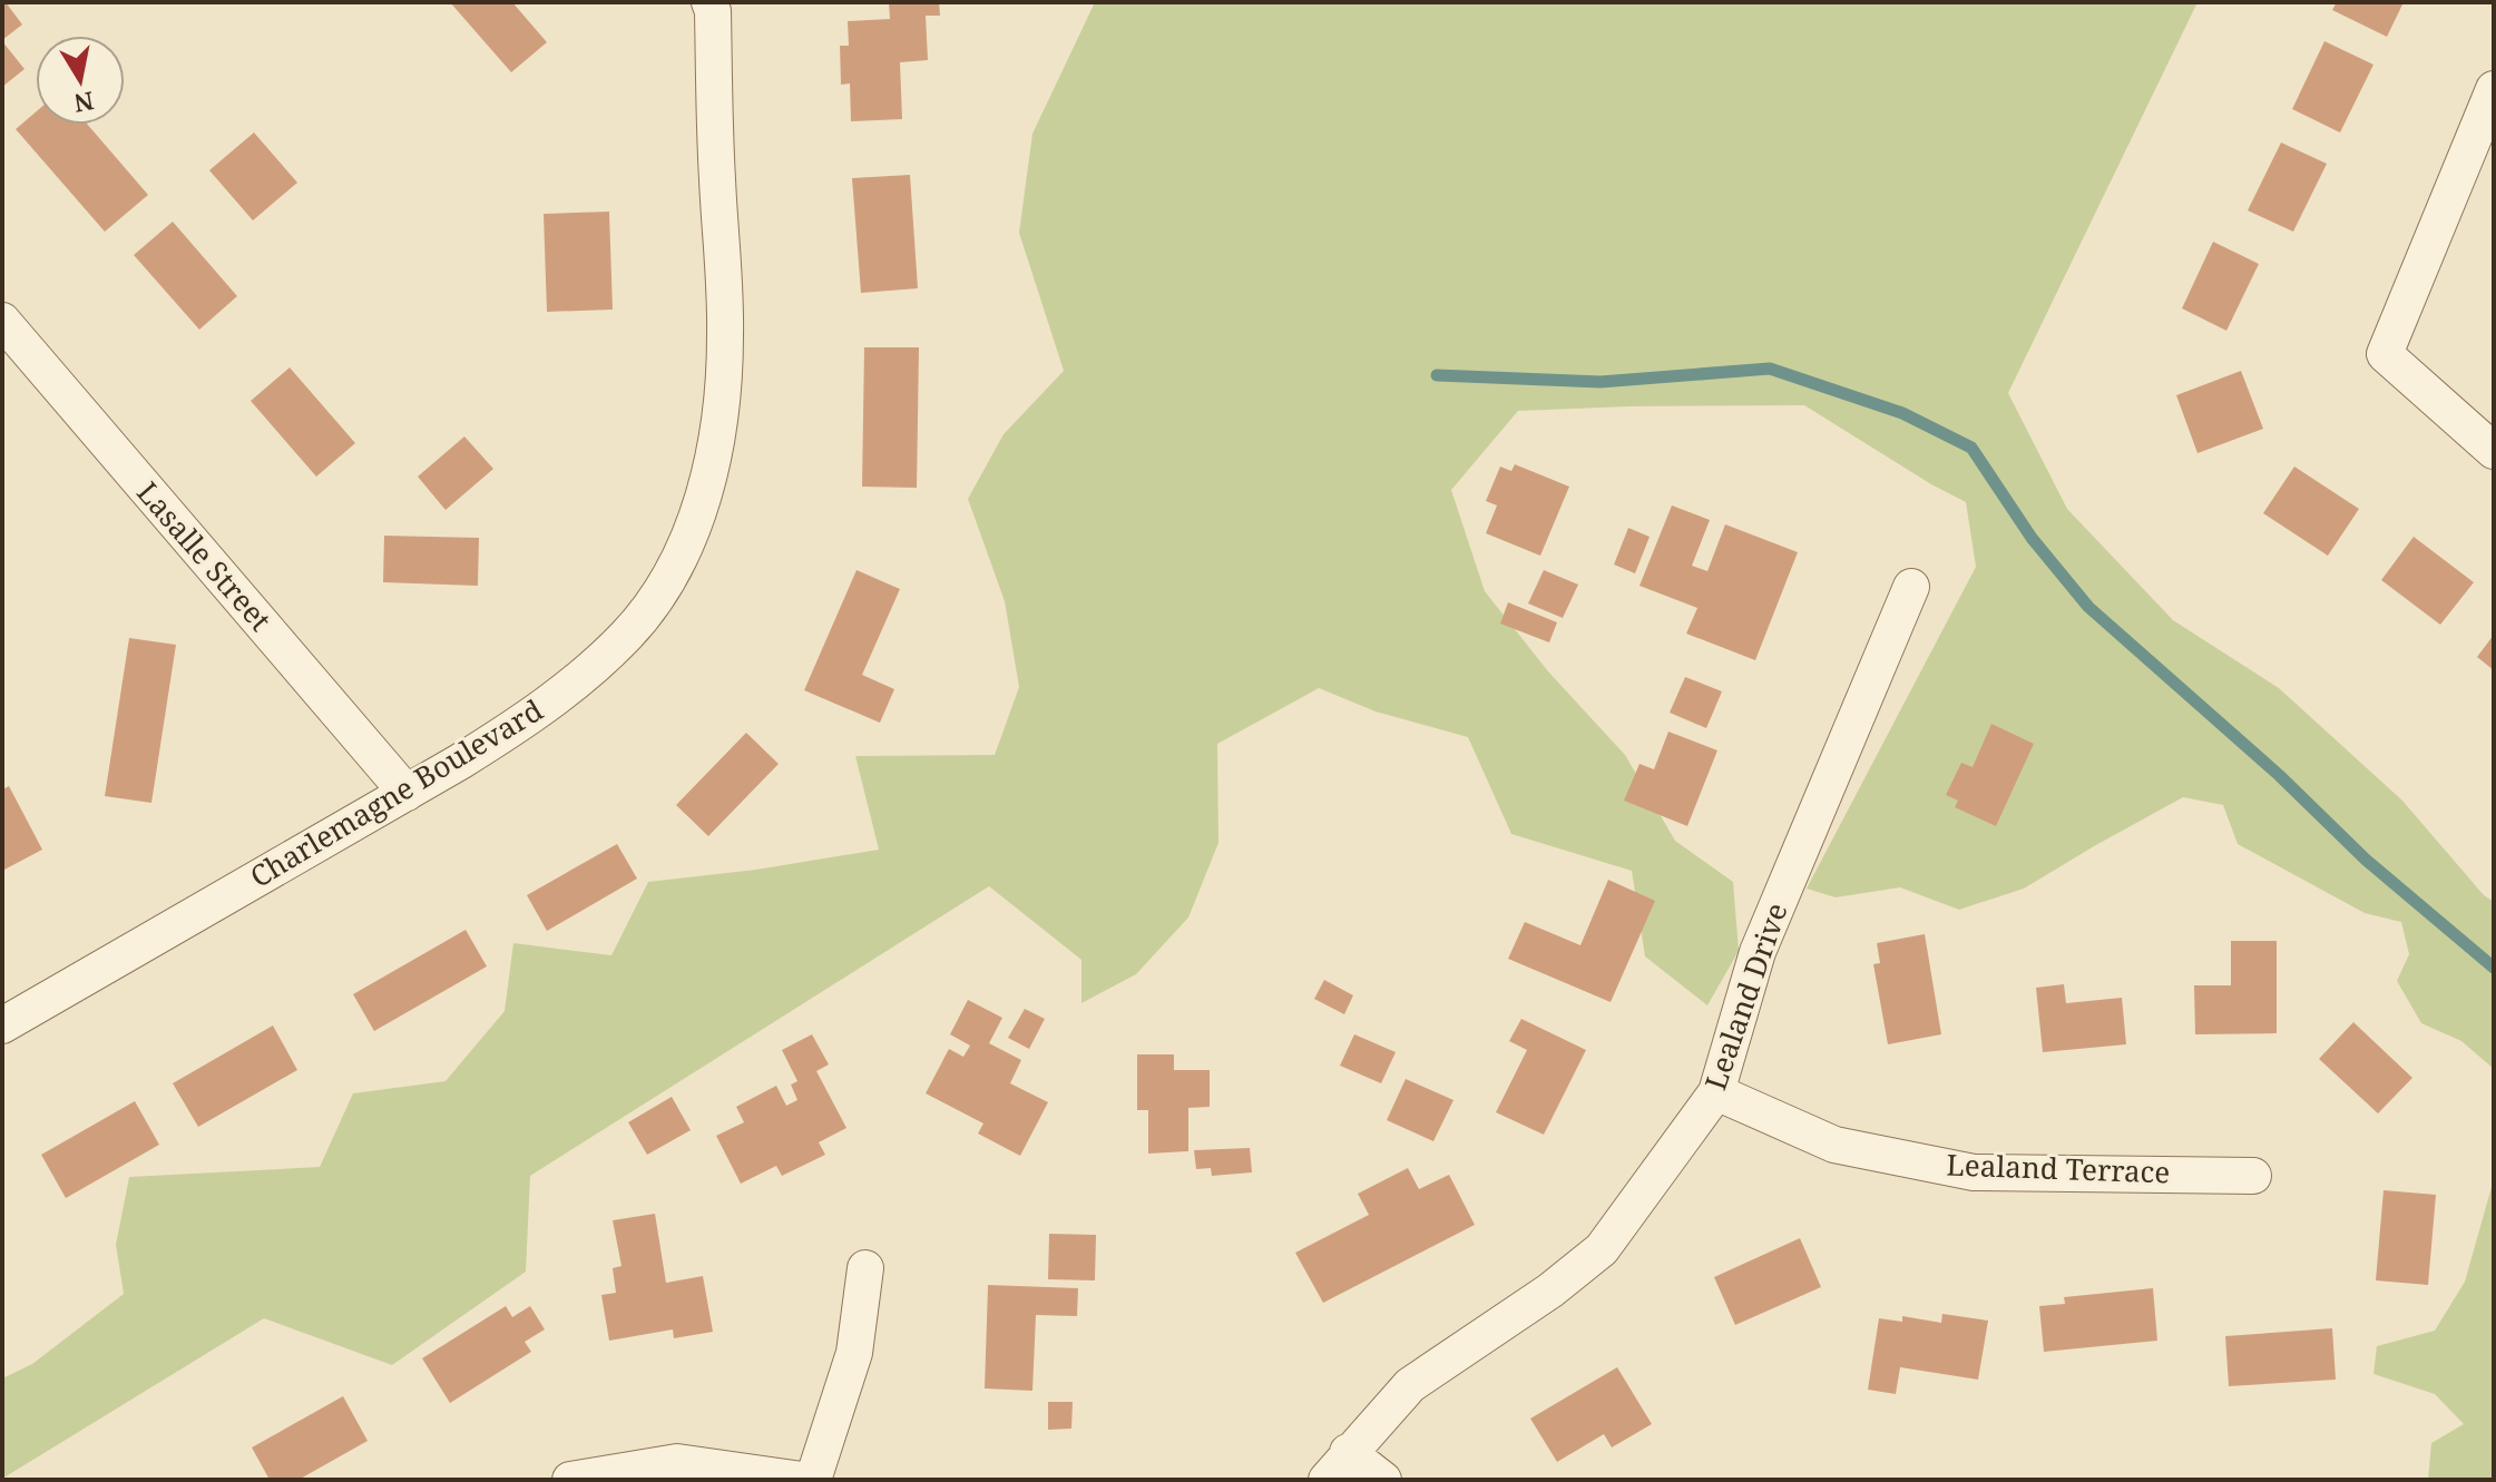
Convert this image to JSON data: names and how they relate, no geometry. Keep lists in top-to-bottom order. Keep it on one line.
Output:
{"streets":{"street":["Lasalle Street","Charlemagne Boulevard","Lealand Drive","Lealand Terrace"]},"crossings":[["Lasalle Street","Charlemagne Boulevard"],["Lealand Drive","Lealand Terrace"]],"north":"bottom"}
